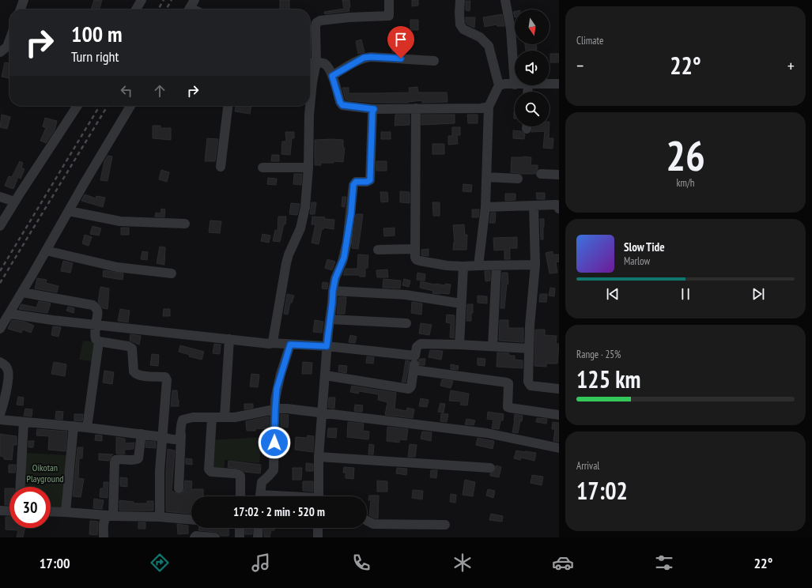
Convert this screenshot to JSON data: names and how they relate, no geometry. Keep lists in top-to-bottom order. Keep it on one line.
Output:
{"parks":["Oikotan Playground"],"north":"bottom","page":{"tile":["Climate",["26","km/h"],["Range · 25%","125 km"],["Arrival","17:02"]],"turn":["100 m","Turn right"],"heat":["−","22°","+"],"song":["Slow Tide","Marlow"],"limit":"30","trip":"17:02 · 2 min · 520 m","tabs":["17:00","22°"]}}
